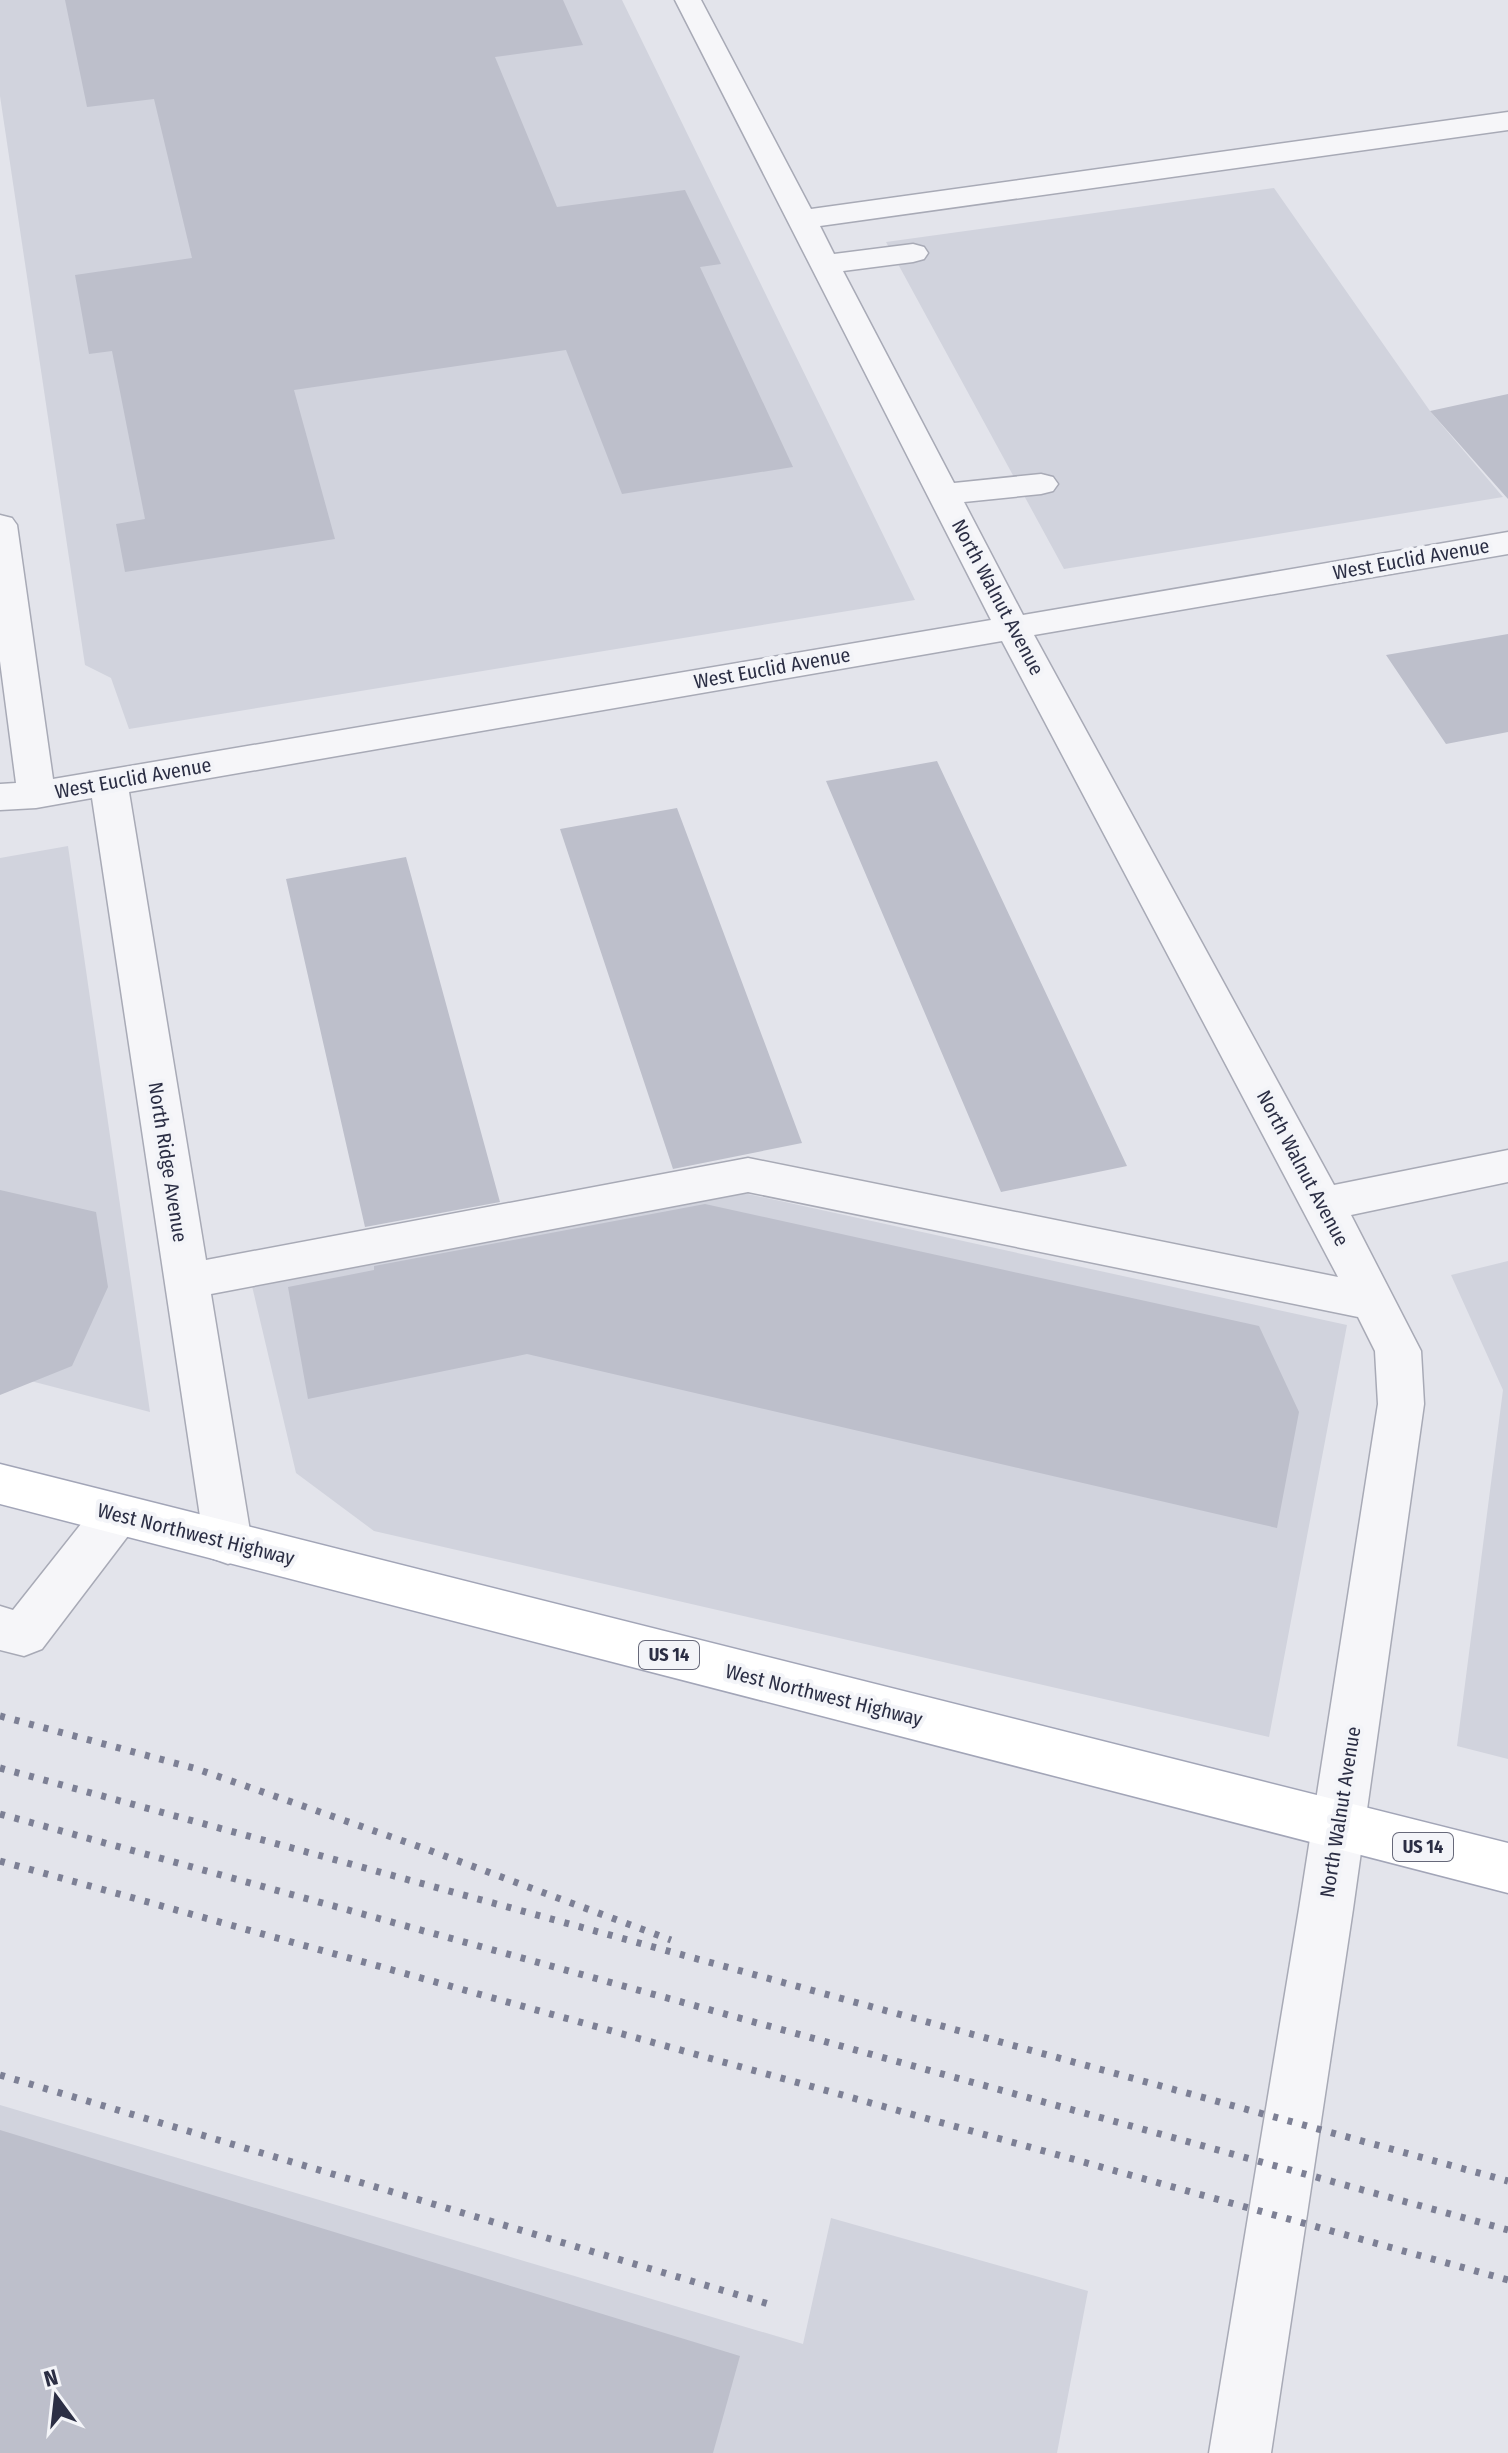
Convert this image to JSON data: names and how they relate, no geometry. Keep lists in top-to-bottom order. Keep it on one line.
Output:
{"streets":{"main road":["West Northwest Highway","US 14"],"street":["West Euclid Avenue","North Walnut Avenue","North Ridge Avenue"]},"crossings":[["West Euclid Avenue","North Walnut Avenue"],["West Euclid Avenue","North Ridge Avenue"],["North Walnut Avenue","West Northwest Highway"],["North Ridge Avenue","West Northwest Highway"]],"north":"top"}
